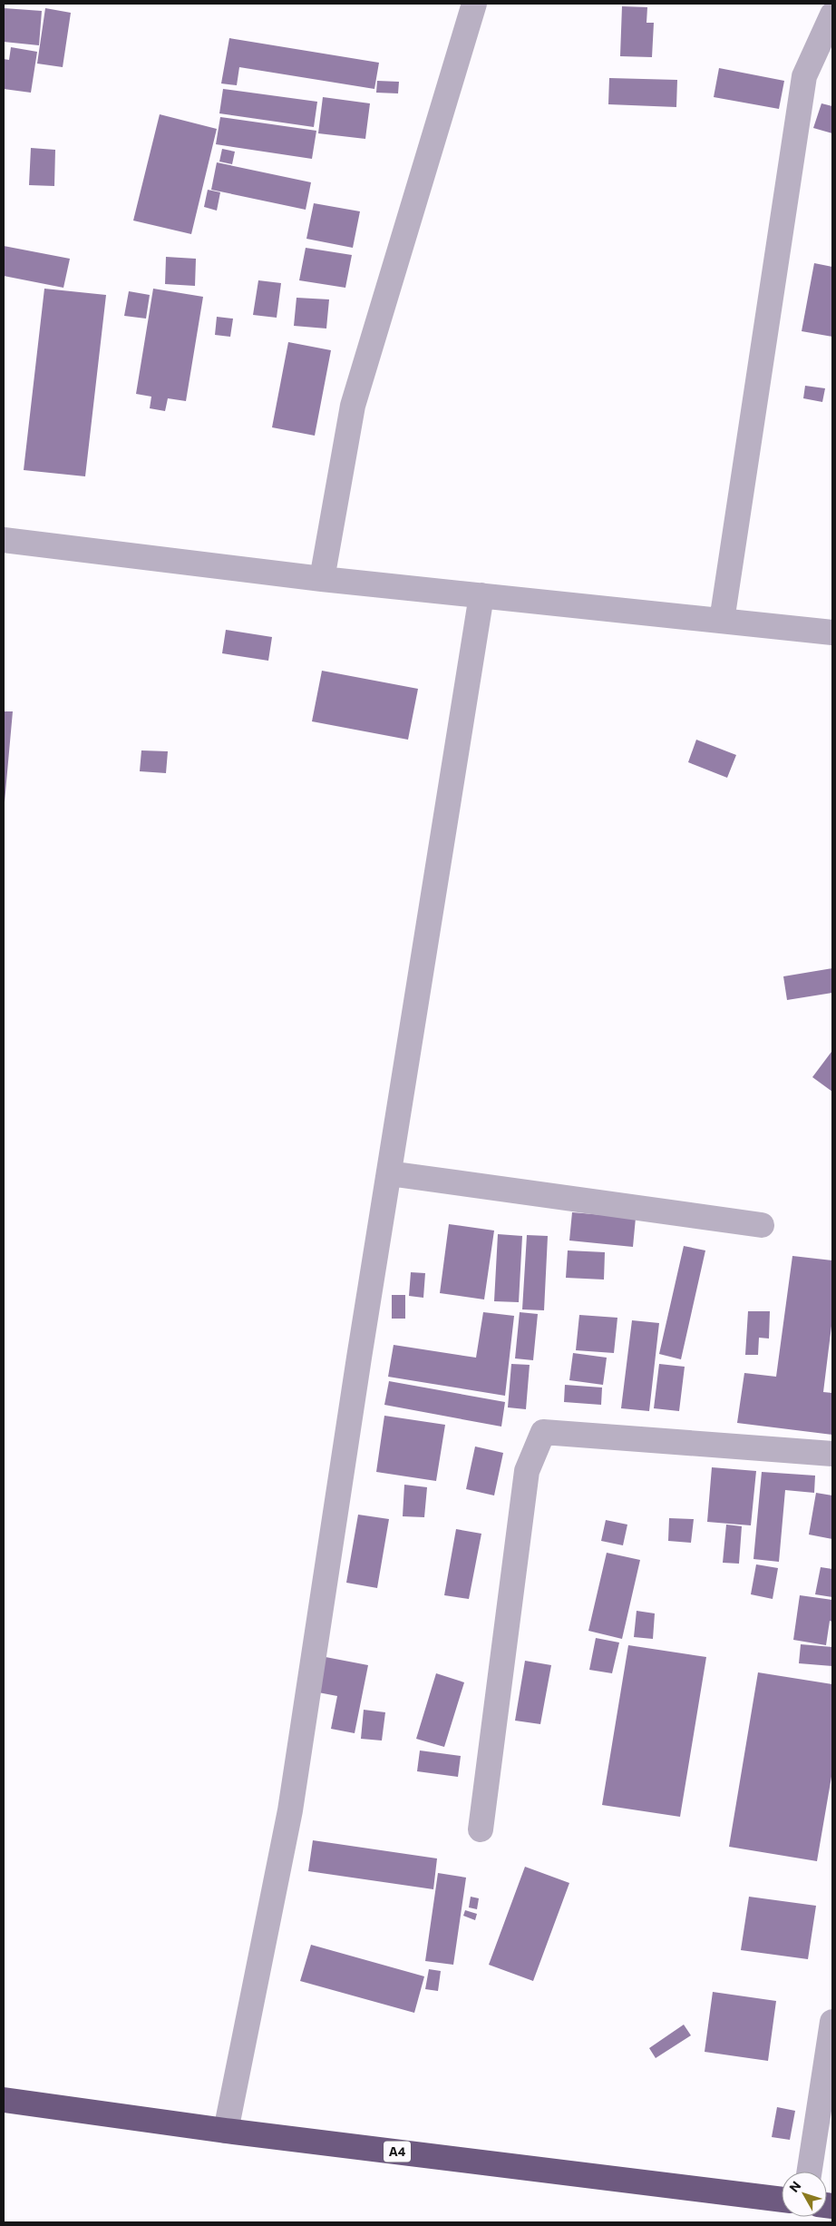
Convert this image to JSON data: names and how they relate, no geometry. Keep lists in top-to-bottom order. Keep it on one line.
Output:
{"streets":{"highway":["A4"]},"north":"top left"}
